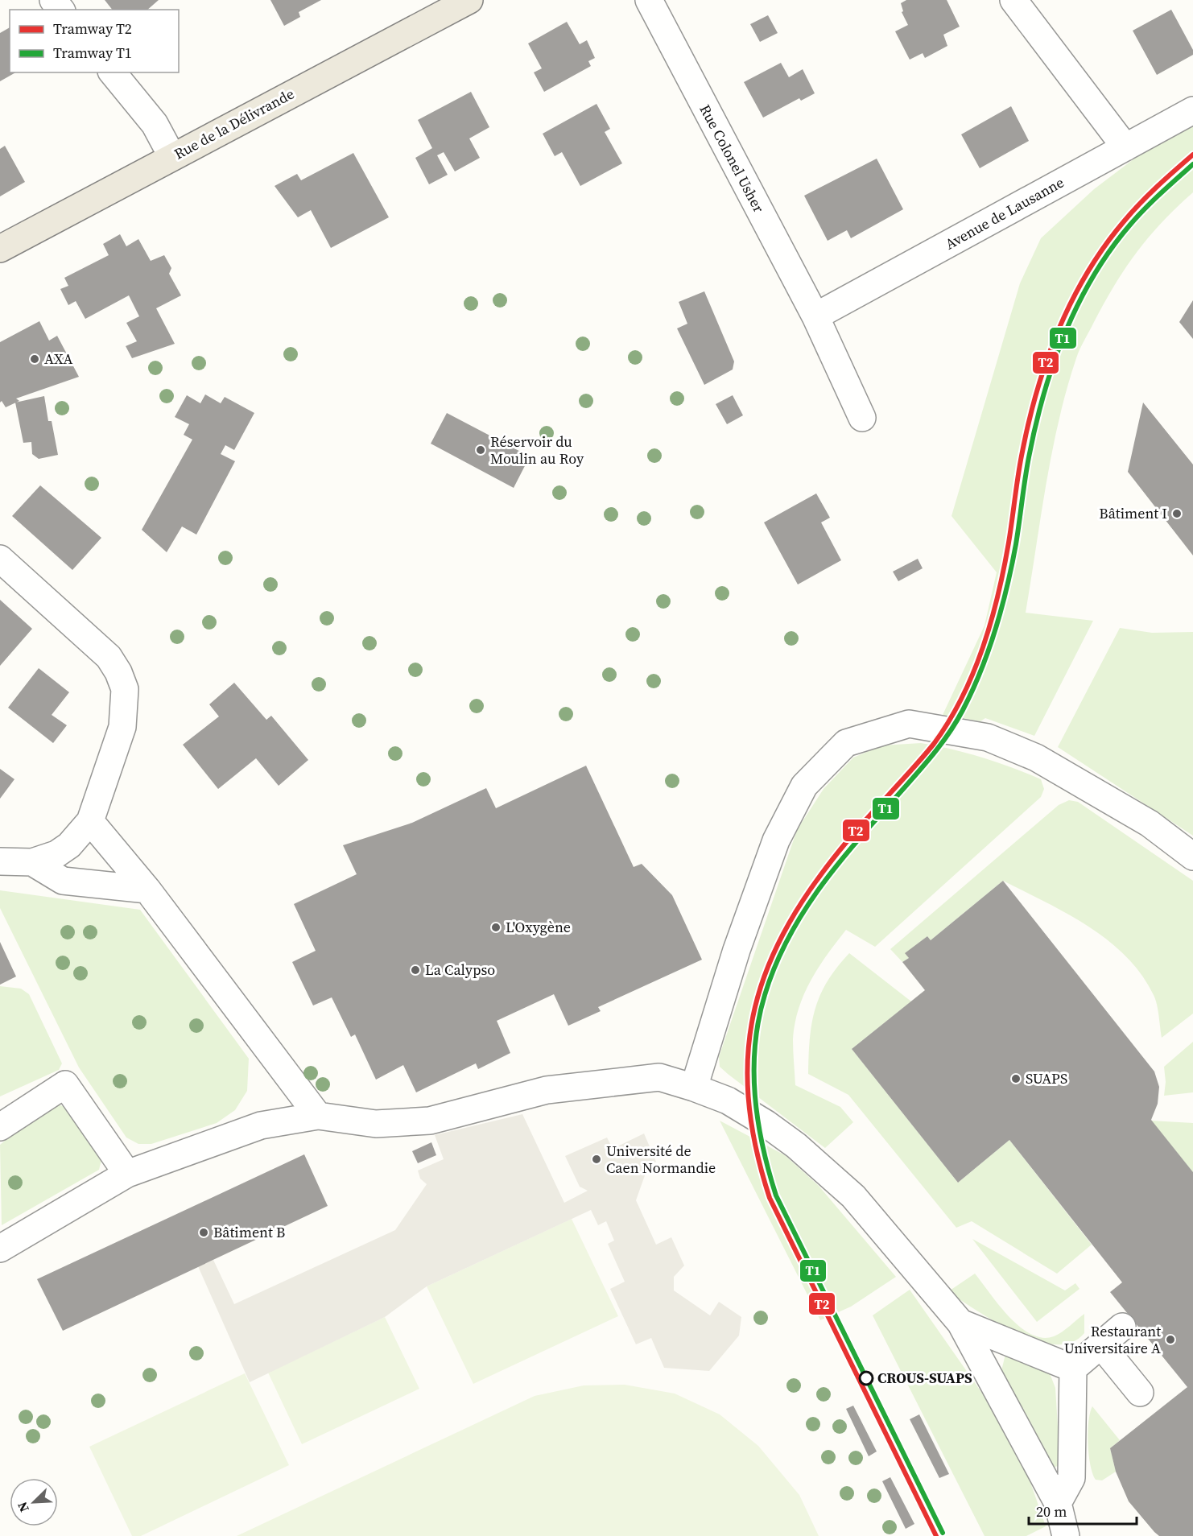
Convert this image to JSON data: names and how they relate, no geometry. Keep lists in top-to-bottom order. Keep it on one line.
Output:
{"streets":{"main road":["Rue de la Délivrande"],"street":["Rue Colonel Usher","Avenue de Lausanne"]},"crossings":[["Rue Colonel Usher","Avenue de Lausanne"]],"places":["AXA","Réservoir du Moulin au Roy","Bâtiment I","L'Oxygène","La Calypso","SUAPS","Université de Caen Normandie","Bâtiment B","Restaurant Universitaire A","CROUS-SUAPS"],"lines":["tram line T2","tram line T1"],"legend":["Tramway T2","Tramway T1"],"scale_bar":"20 m","north":"bottom left"}
